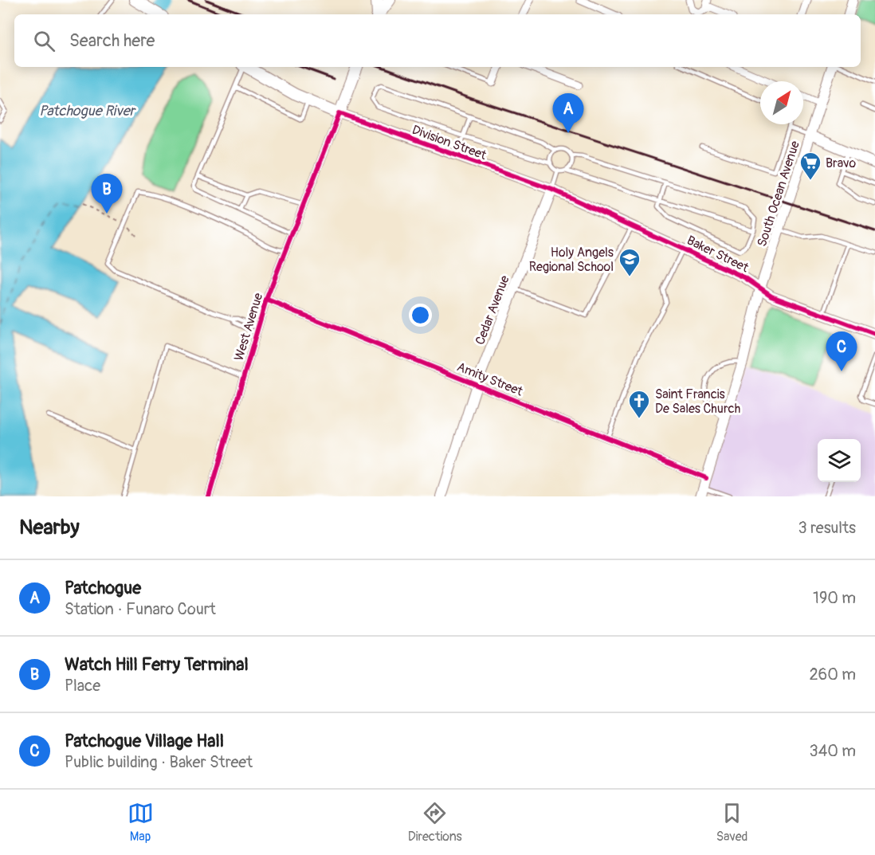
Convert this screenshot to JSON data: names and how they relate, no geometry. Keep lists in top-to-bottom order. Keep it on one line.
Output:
{"streets":{"main road":["Division Street","West Avenue"],"street":["South Ocean Avenue","Baker Street","Cedar Avenue","Amity Street"]},"crossings":[["Division Street","Baker Street"],["Division Street","Cedar Avenue"],["Division Street","West Avenue"],["South Ocean Avenue","Baker Street"],["South Ocean Avenue","Amity Street"],["Baker Street","Cedar Avenue"],["Cedar Avenue","Amity Street"],["West Avenue","Amity Street"]],"water":["Patchogue River"],"places":{"supermarket":["Bravo"],"school or university":["Holy Angels Regional School"],"church":["Saint Francis De Sales Church"]},"north":"top right","page":{"search":"Search here","pins":["A","B","C"],"heading":["Nearby","3 results"],"list":[{"mark":"A","name":"Patchogue","note":"Station · Funaro Court","value":"190 m"},{"mark":"B","name":"Watch Hill Ferry Terminal","note":"Place","value":"260 m"},{"mark":"C","name":"Patchogue Village Hall","note":"Public building · Baker Street","value":"340 m"}],"nav":["Map","Directions","Saved"]}}
